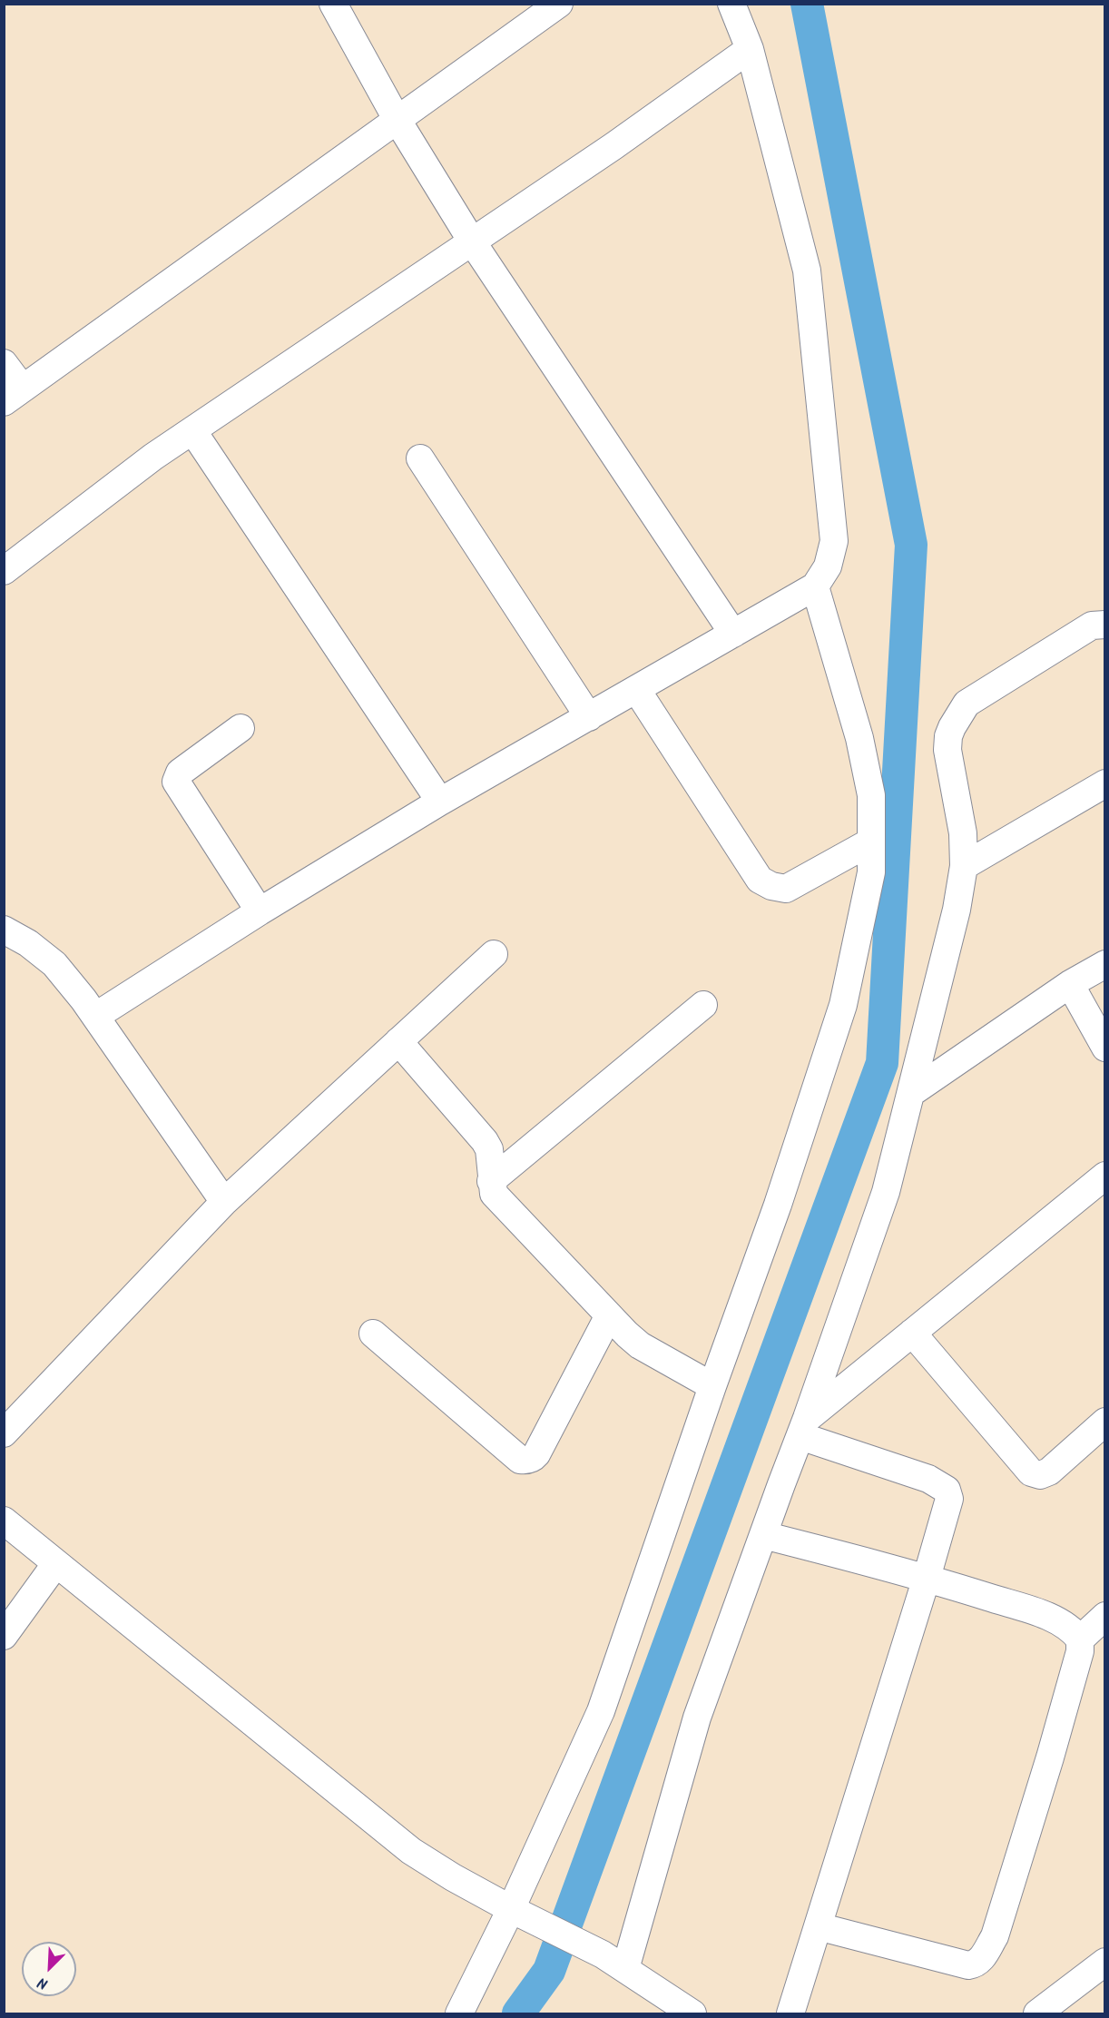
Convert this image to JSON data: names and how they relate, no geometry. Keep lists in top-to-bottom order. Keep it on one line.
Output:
{"north":"bottom left"}
